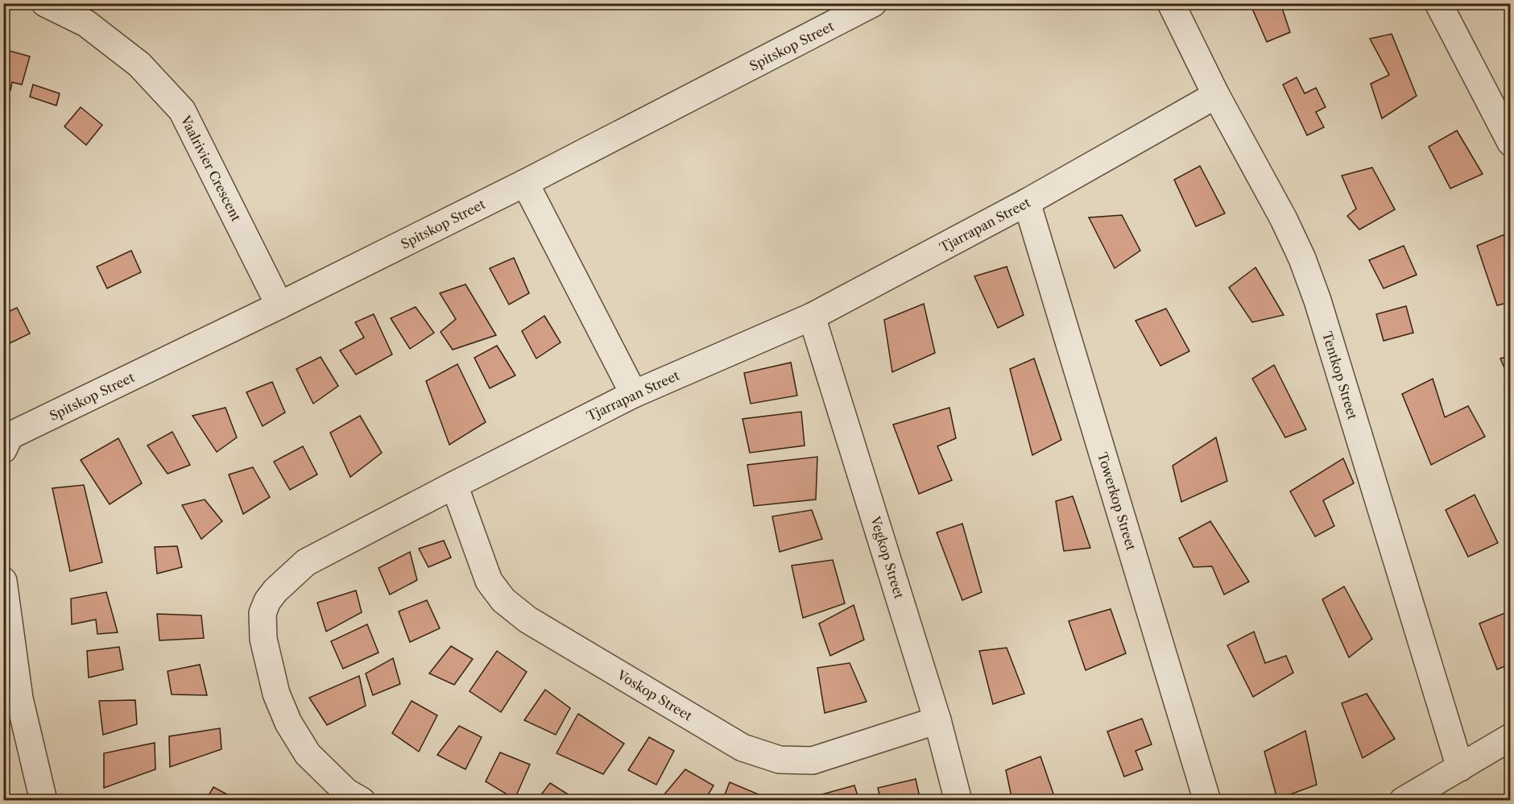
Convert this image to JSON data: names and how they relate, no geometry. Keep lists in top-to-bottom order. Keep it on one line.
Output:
{"streets":{"street":["Spitskop Street","Vaalrivier Crescent","Tjarrapan Street","Tentkop Street","Towerkop Street","Vegkop Street","Voskop Street"]},"crossings":[["Spitskop Street","Vaalrivier Crescent"],["Tjarrapan Street","Tentkop Street"],["Tjarrapan Street","Towerkop Street"],["Tjarrapan Street","Vegkop Street"],["Tjarrapan Street","Voskop Street"],["Vegkop Street","Voskop Street"]]}
